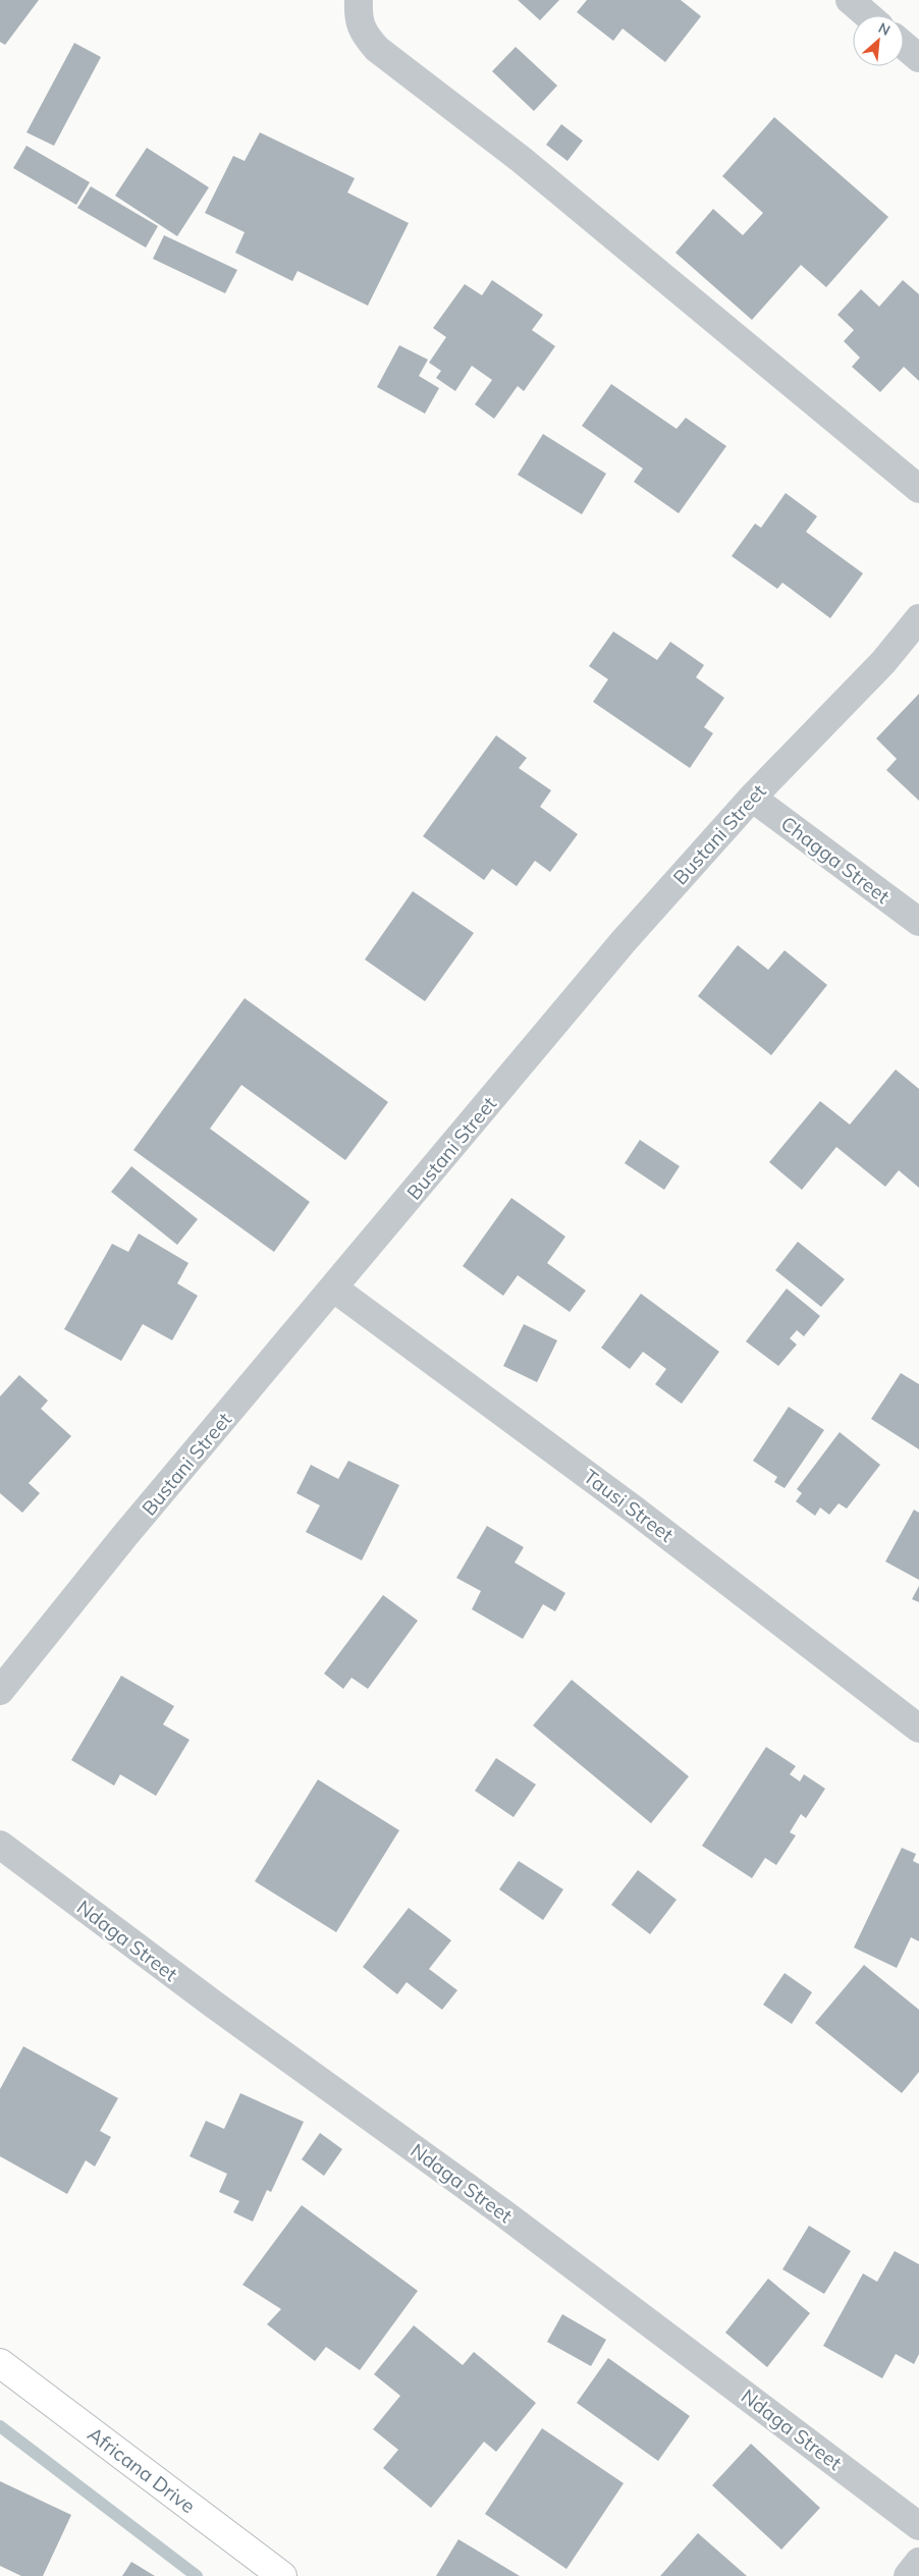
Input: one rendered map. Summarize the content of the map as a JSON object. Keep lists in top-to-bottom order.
{
  "streets": {
    "main road": ["Africana Drive"],
    "street": [
      "Bustani Street",
      "Chagga Street",
      "Tausi Street",
      "Ndaga Street"
    ]
  },
  "crossings": [
    ["Bustani Street", "Chagga Street"],
    ["Bustani Street", "Tausi Street"]
  ],
  "north": "top right"
}
